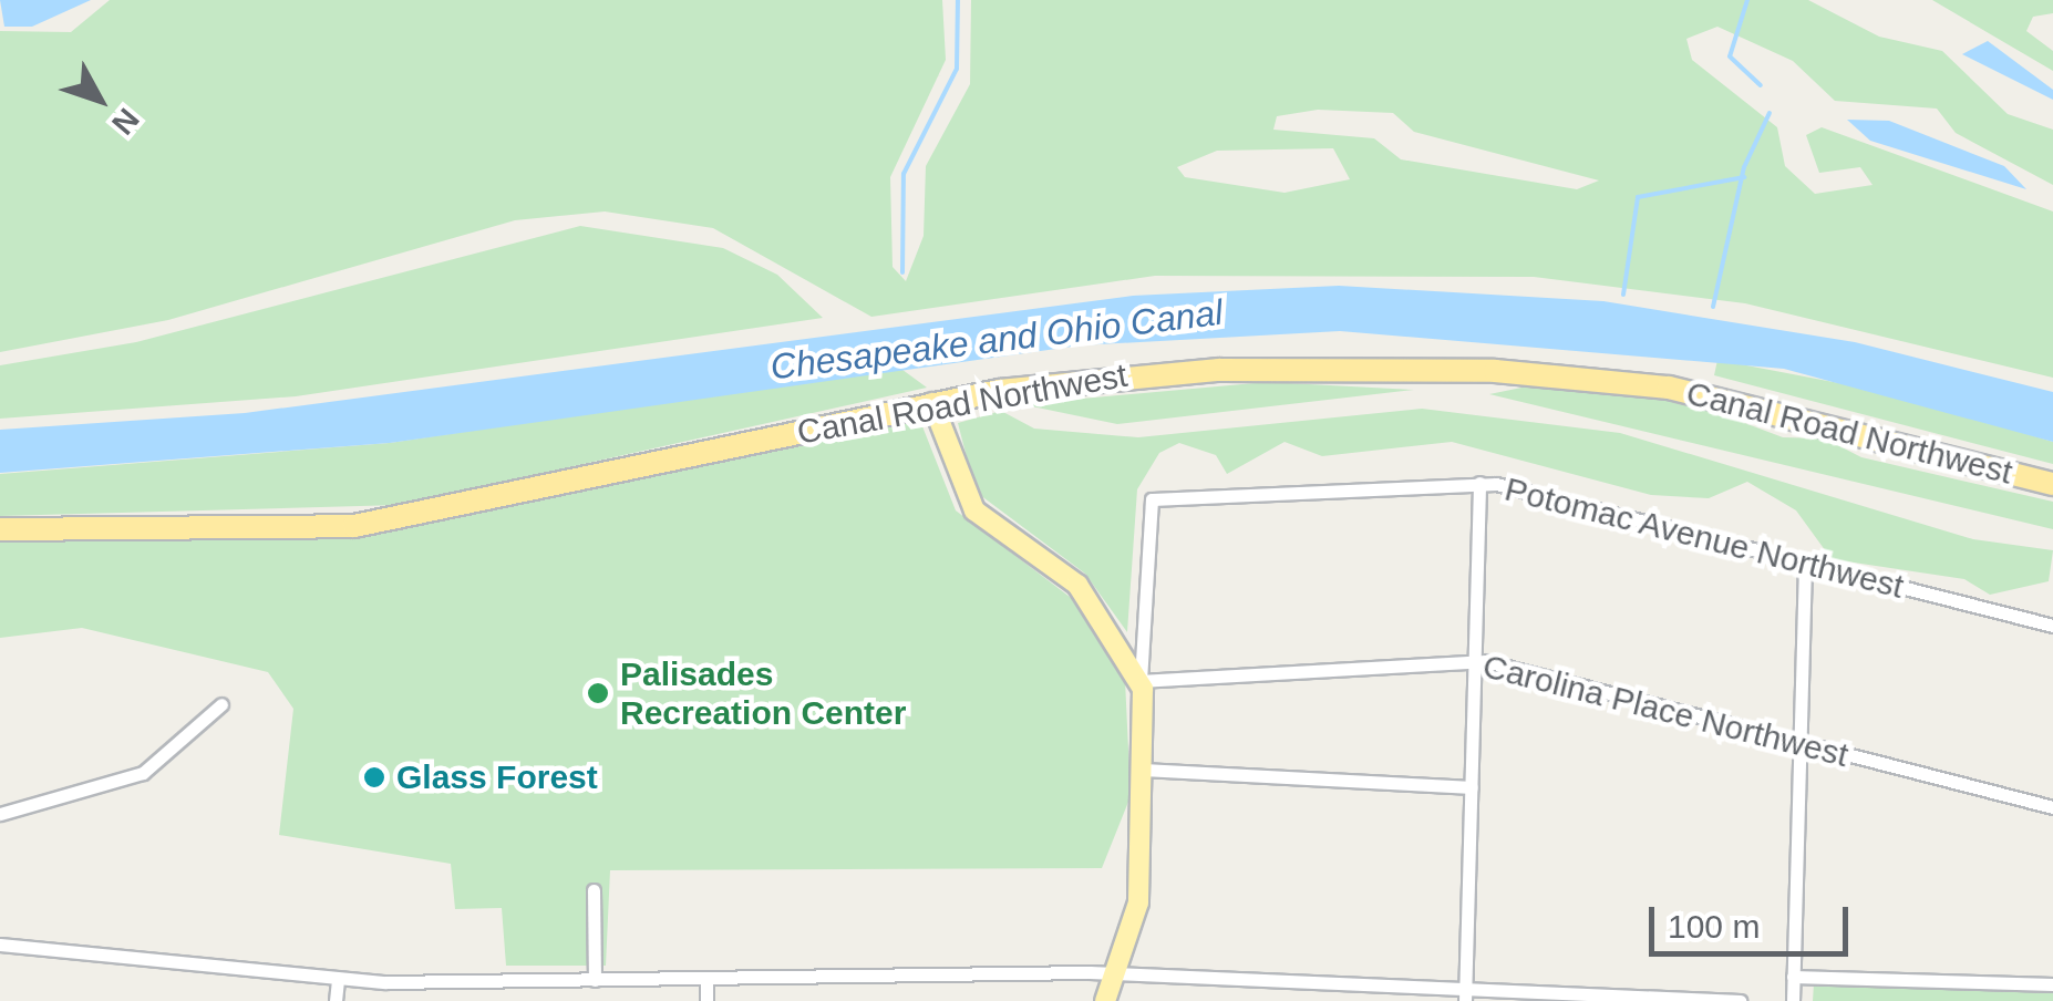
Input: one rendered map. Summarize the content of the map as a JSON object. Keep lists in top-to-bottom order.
{
  "streets": {
    "highway": ["Canal Road Northwest"],
    "street": ["Potomac Avenue Northwest", "Carolina Place Northwest"]
  },
  "crossings": [
    ["Potomac Avenue Northwest", "Carolina Place Northwest"]
  ],
  "water": ["Chesapeake and Ohio Canal"],
  "places": ["Palisades Recreation Center", "Glass Forest"],
  "scale_bar": "100 m",
  "north": "bottom right"
}
